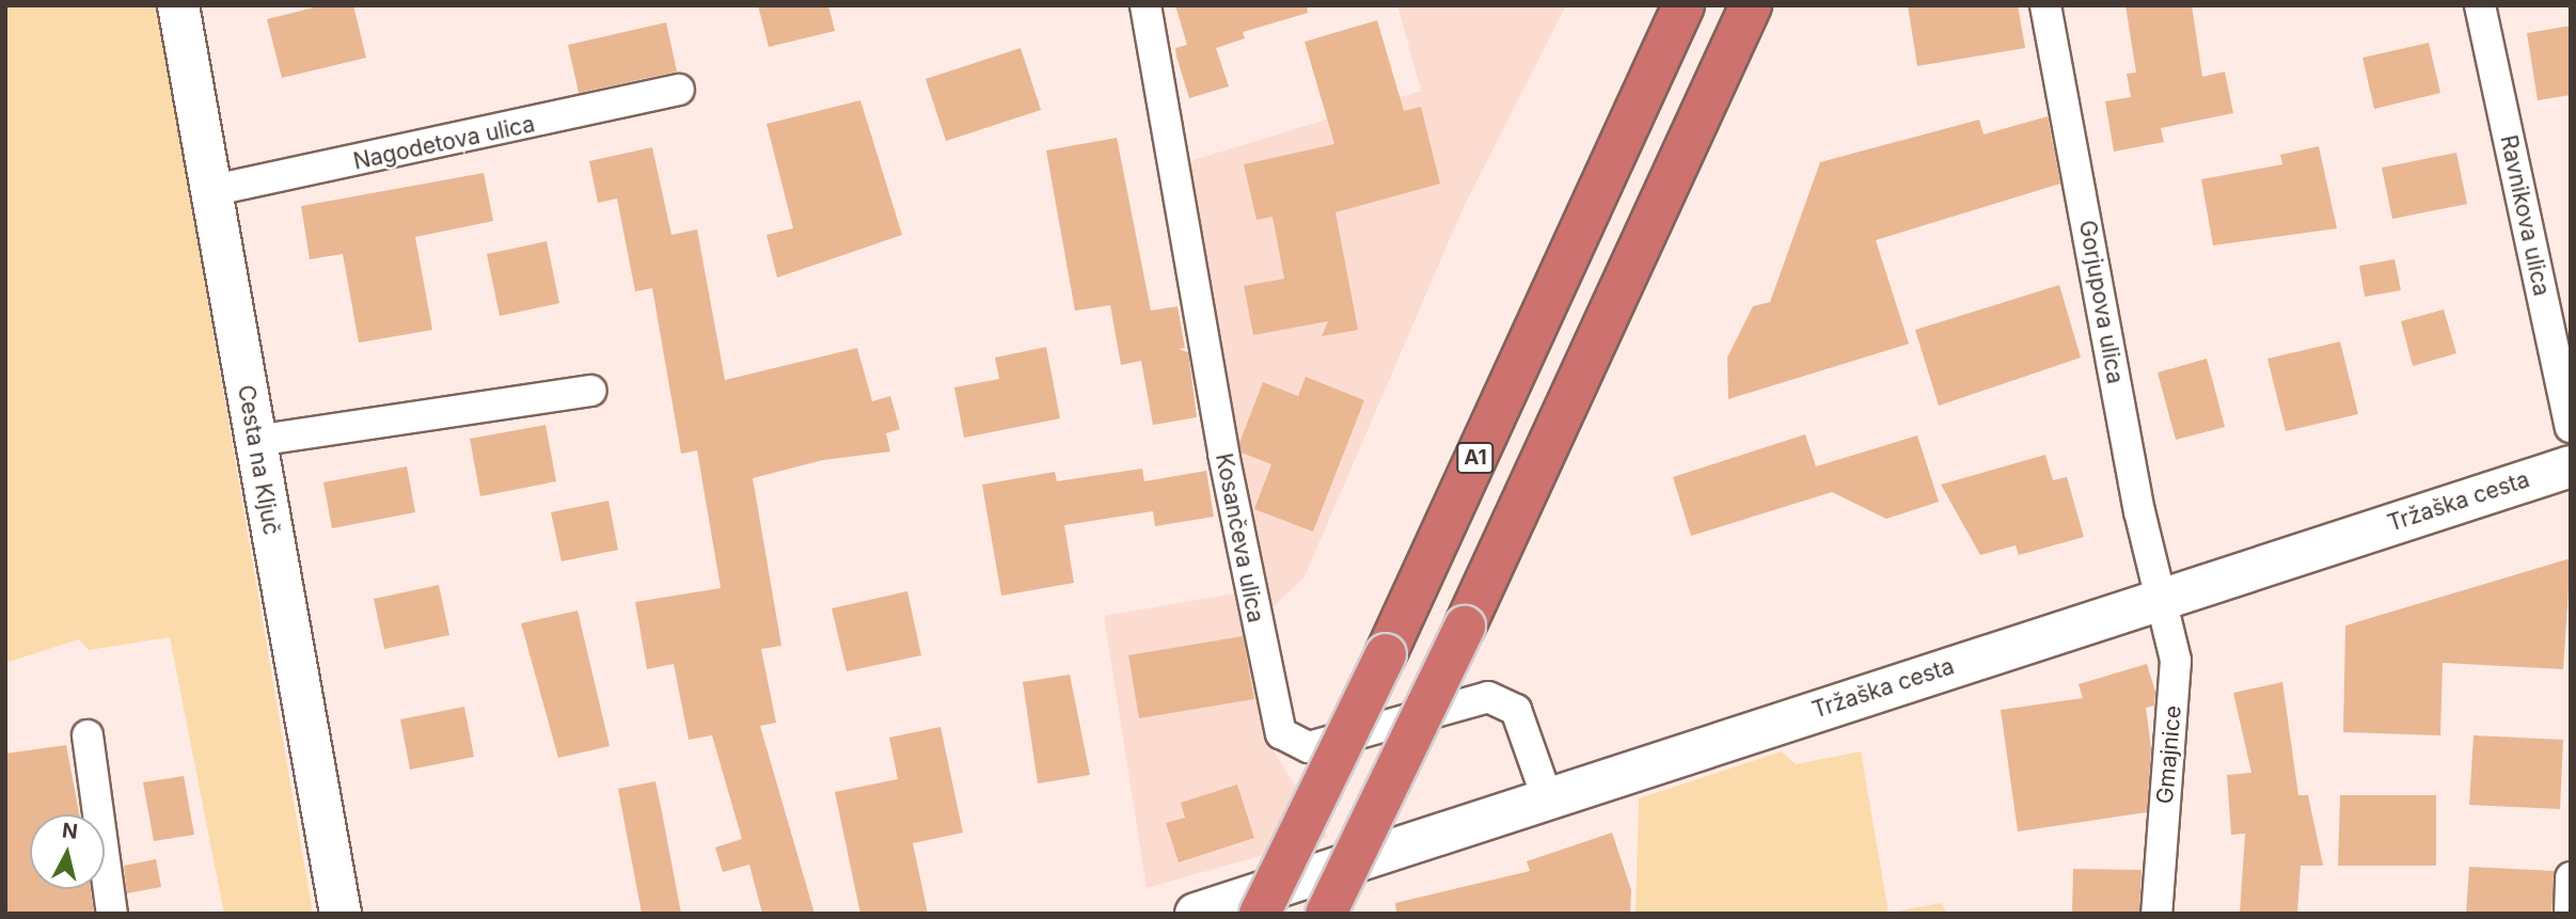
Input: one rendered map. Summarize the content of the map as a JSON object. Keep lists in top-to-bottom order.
{
  "streets": {
    "highway": ["A1"],
    "main road": ["Cesta na Ključ", "Tržaška cesta"],
    "street": [
      "Nagodetova ulica",
      "Ravnikova ulica",
      "Gorjupova ulica",
      "Kosančeva ulica",
      "Gmajnice"
    ]
  },
  "crossings": [
    ["Nagodetova ulica", "Cesta na Ključ"],
    ["Gorjupova ulica", "Tržaška cesta"],
    ["Gorjupova ulica", "Gmajnice"],
    ["Tržaška cesta", "Kosančeva ulica"],
    ["Tržaška cesta", "Gmajnice"]
  ],
  "north": "top"
}
